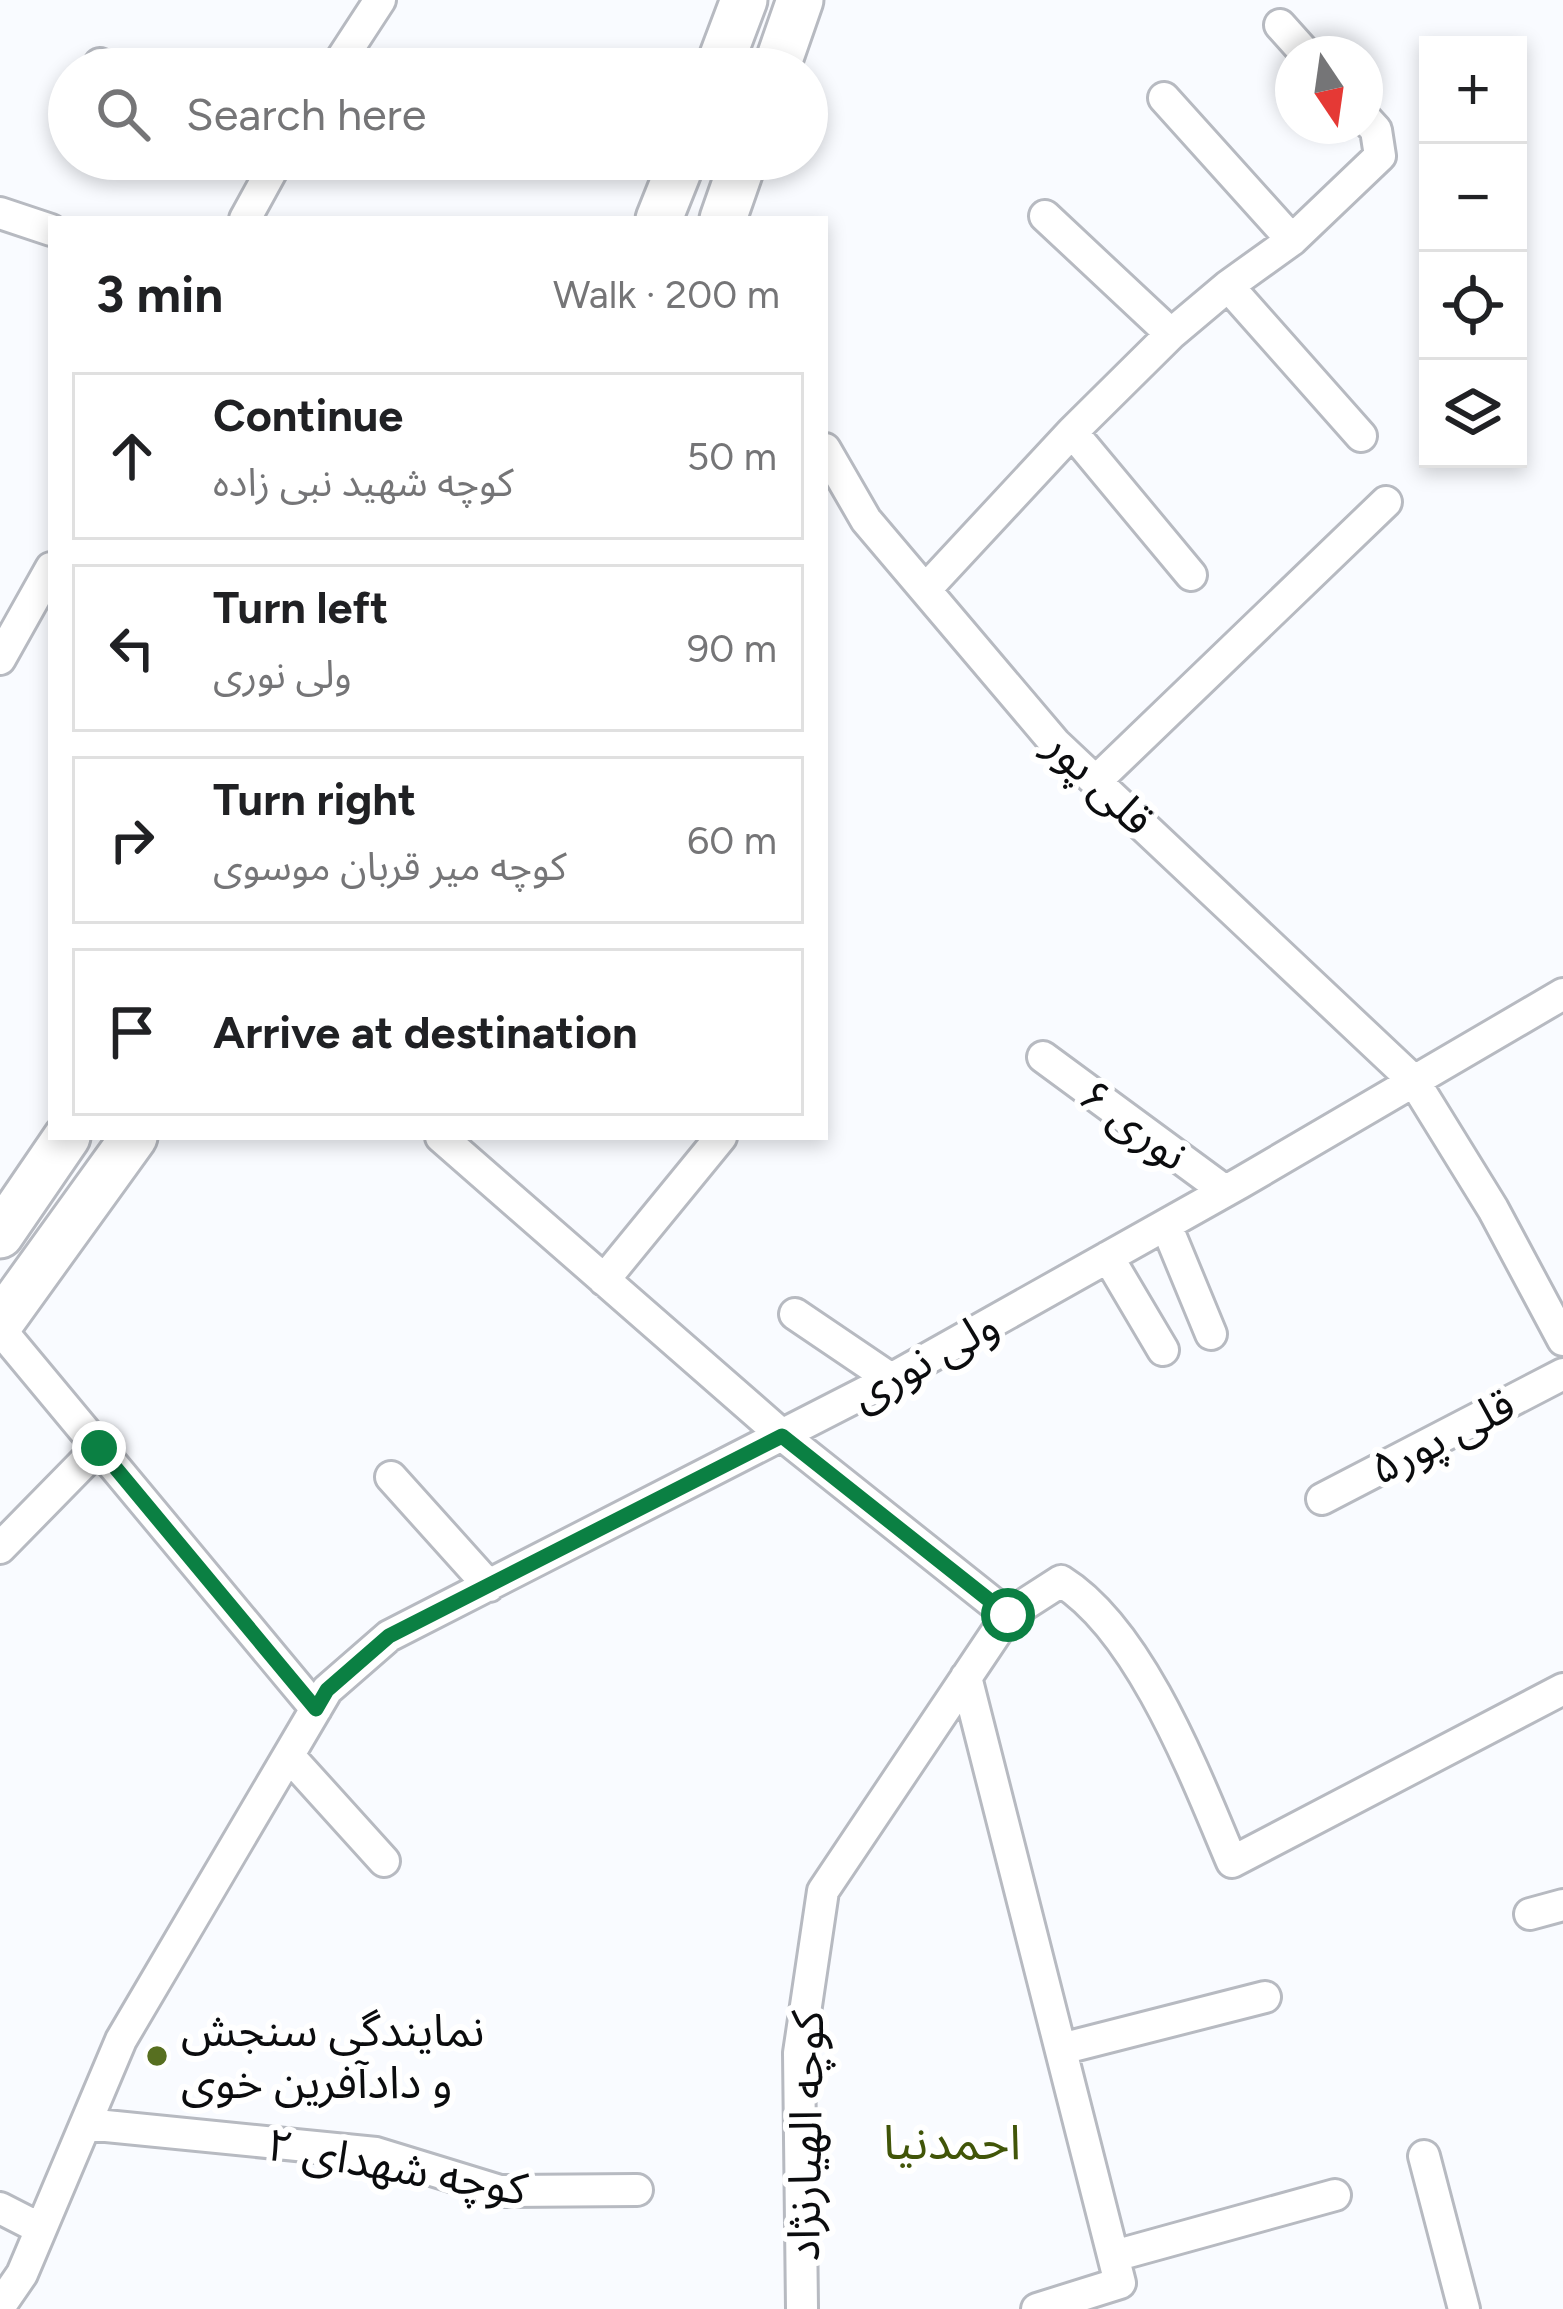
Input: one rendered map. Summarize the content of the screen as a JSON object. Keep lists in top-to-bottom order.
{
  "streets": {
    "street": [
      "قلی پور",
      "نوری ۶",
      "ولی نوری",
      "قلی پور۵",
      "کوچه الهیارنژاد",
      "کوچه شهدای ۲"
    ]
  },
  "crossings": [
    ["قلی پور", "ولی نوری"],
    ["نوری ۶", "ولی نوری"],
    ["ولی نوری", "کوچه شهدای ۲"]
  ],
  "districts": ["احمدنیا"],
  "places": ["نمایندگی سنجش و دادآفرین خوی"],
  "north": "bottom",
  "page": {
    "map_buttons": ["+", "−"],
    "search": "Search here",
    "heading": ["3 min", "Walk · 200 m"],
    "list": [
      ["Continue", "کوچه شهید نبی زاده", "50 m"],
      ["Turn left", "ولی نوری", "90 m"],
      ["Turn right", "کوچه میر قربان موسوی", "60 m"],
      "Arrive at destination"
    ]
  }
}
